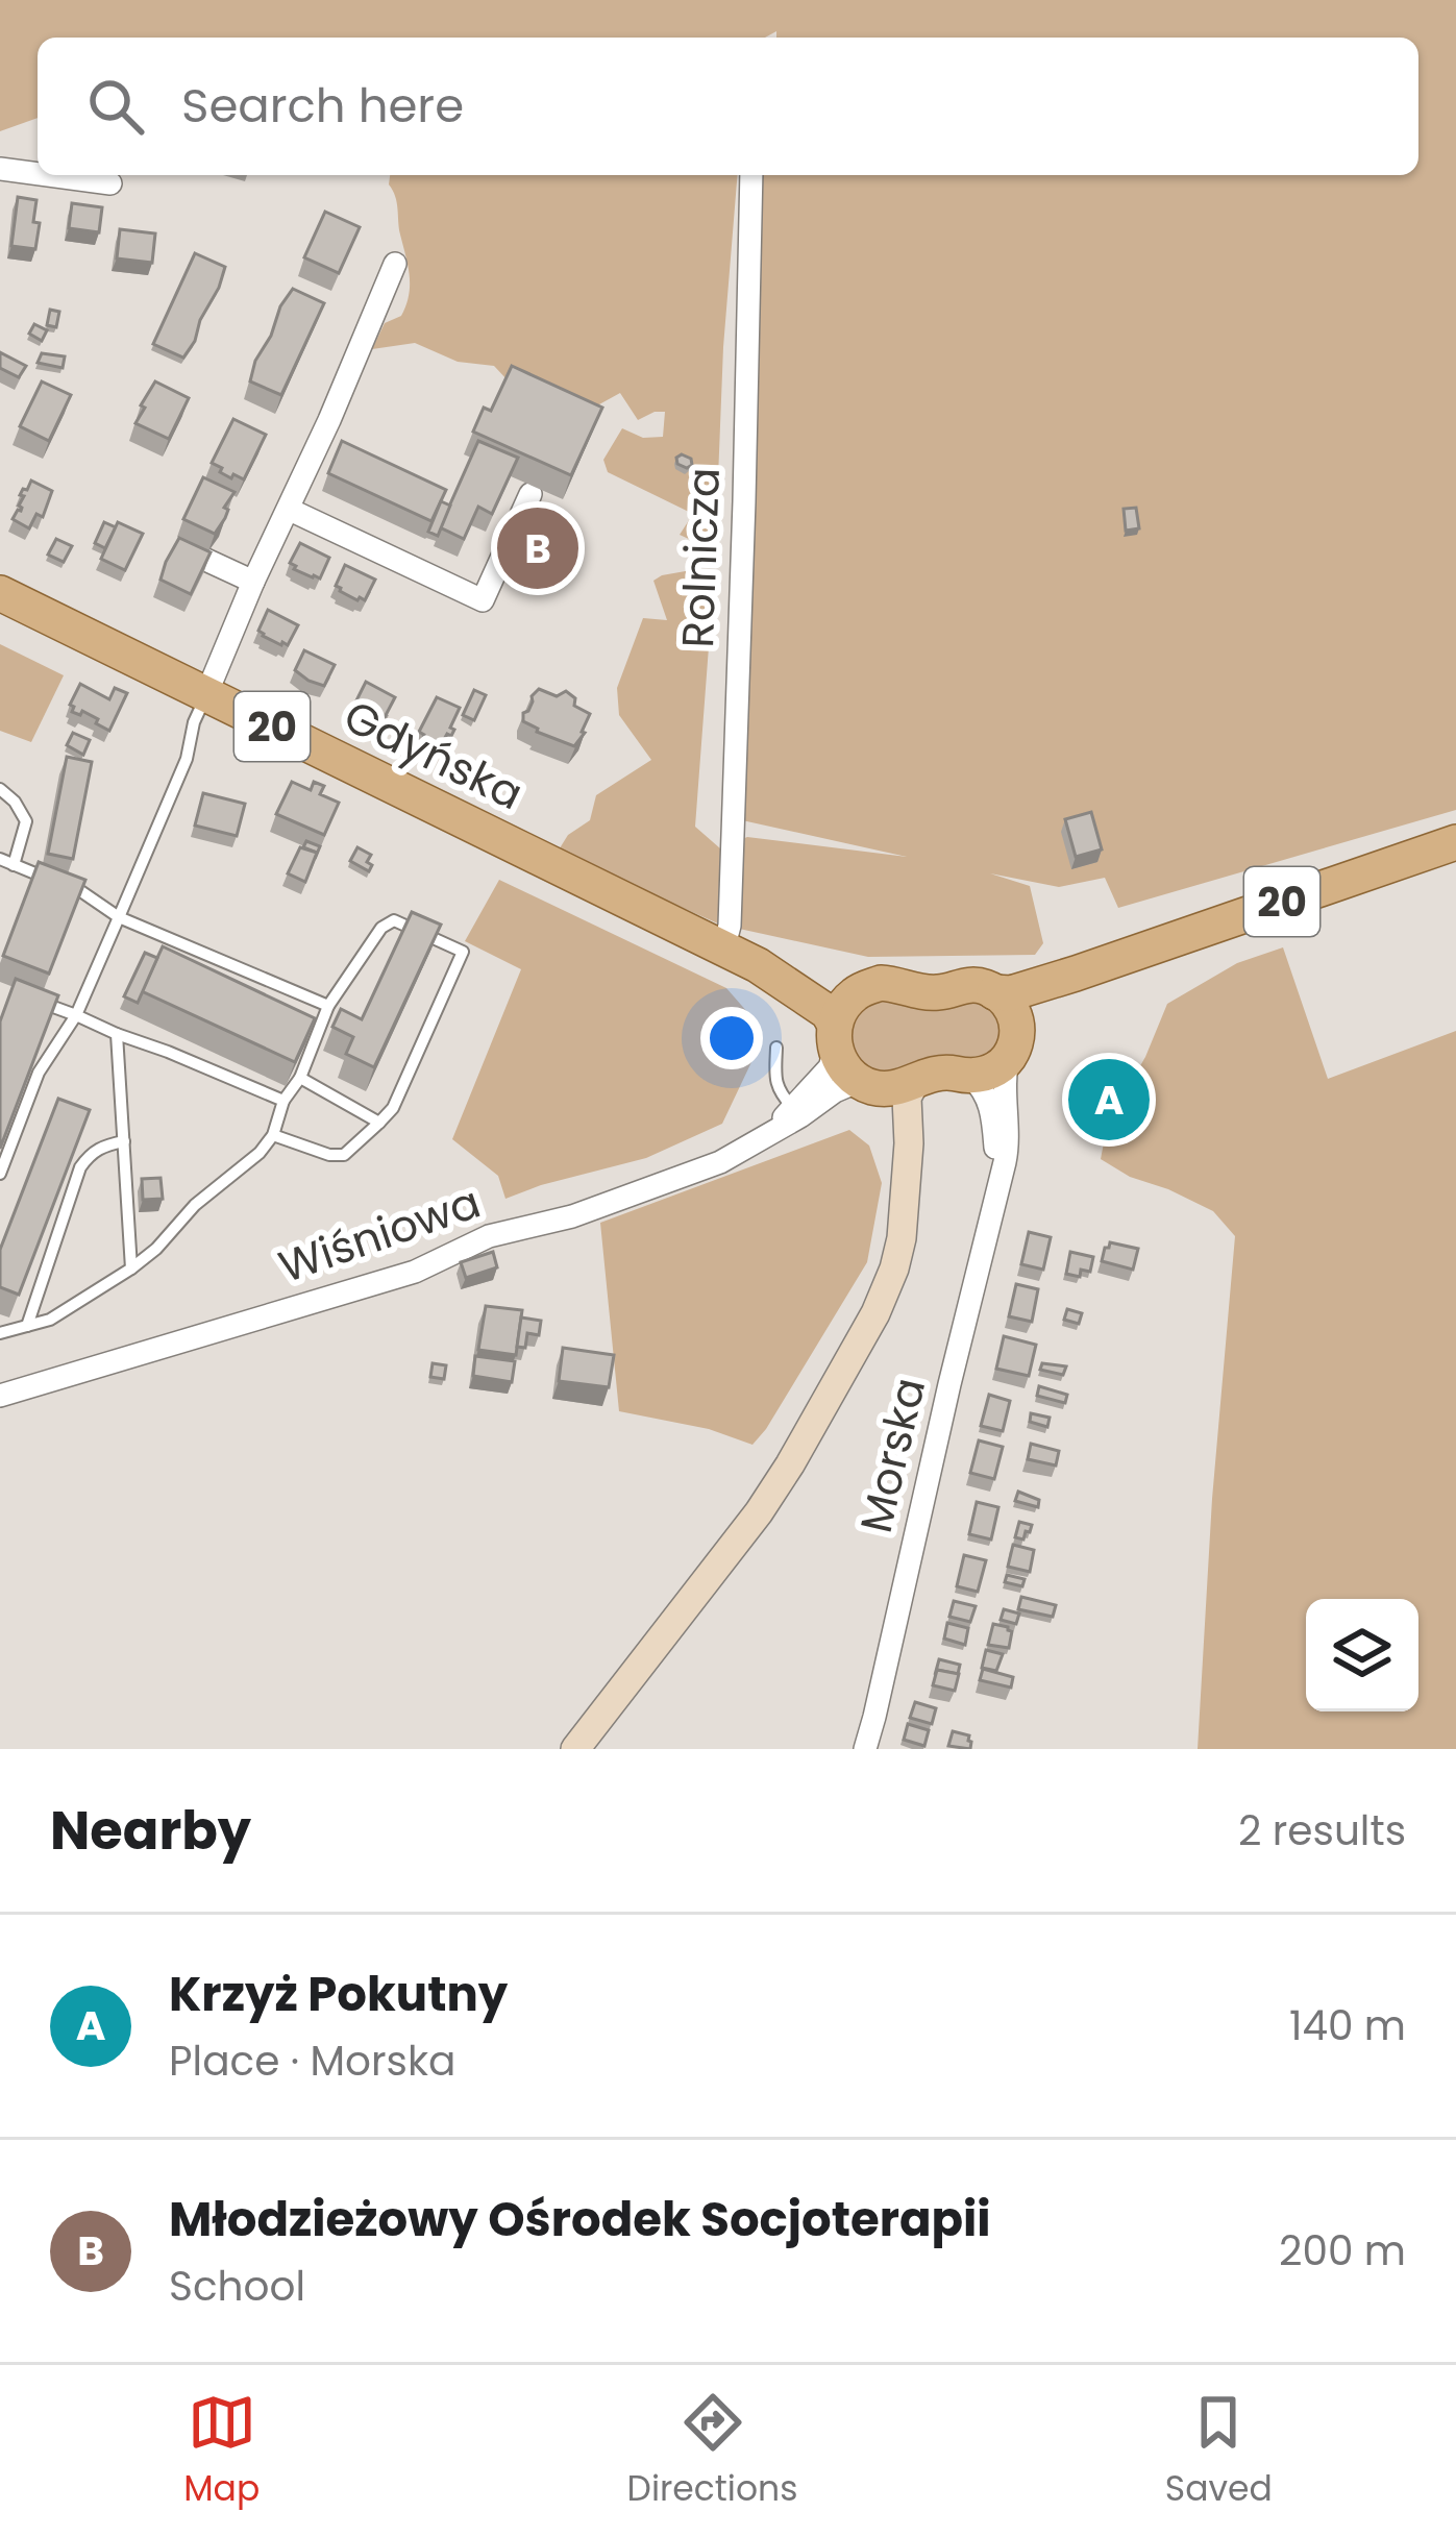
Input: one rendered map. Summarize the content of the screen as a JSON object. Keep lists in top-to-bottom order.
{
  "streets": {
    "main road": ["20", "Gdyńska"],
    "street": ["Rolnicza", "Wiśniowa", "Morska"]
  },
  "crossings": [
    ["Rolnicza", "Gdyńska"],
    ["20", "Gdyńska"],
    ["20", "Wiśniowa"],
    ["20", "Morska"],
    ["Gdyńska", "Wiśniowa"]
  ],
  "page": {
    "search": "Search here",
    "pins": ["B", "A"],
    "heading": ["Nearby", "2 results"],
    "list": [
      {
        "mark": "A",
        "name": "Krzyż Pokutny",
        "note": "Place · Morska",
        "value": "140 m"
      },
      {
        "mark": "B",
        "name": "Młodzieżowy Ośrodek Socjoterapii",
        "note": "School",
        "value": "200 m"
      }
    ],
    "nav": ["Map", "Directions", "Saved"]
  }
}
